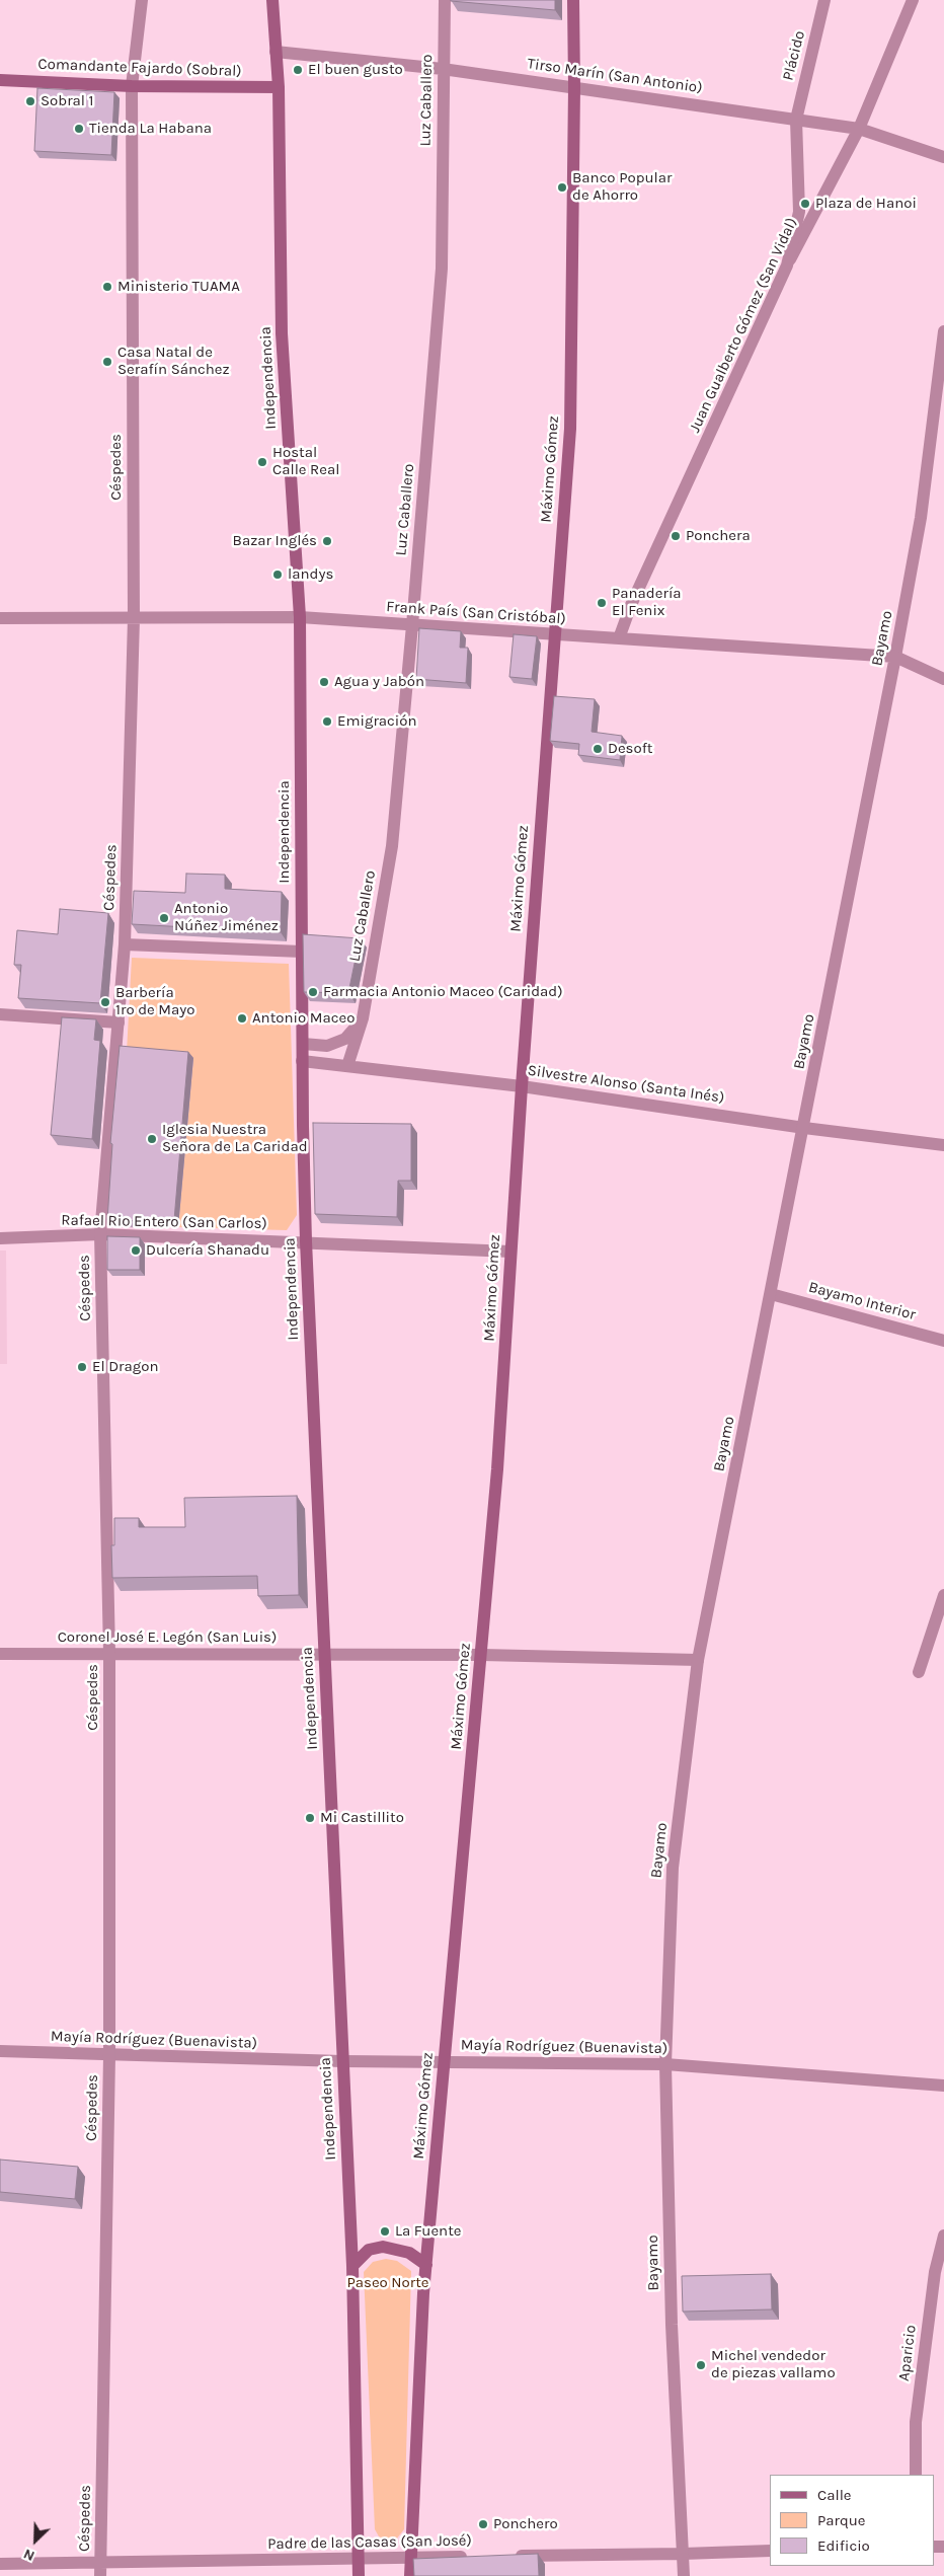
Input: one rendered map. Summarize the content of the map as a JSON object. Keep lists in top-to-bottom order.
{
  "streets": {
    "main road": ["Comandante Fajardo (Sobral)", "Independencia", "Máximo Gómez"],
    "street": [
      "Plácido",
      "Tirso Marín (San Antonio)",
      "Luz Caballero",
      "Juan Gualberto Gómez (San Vidal)",
      "Céspedes",
      "Frank País (San Cristóbal)",
      "Bayamo",
      "Silvestre Alonso (Santa Inés)",
      "Rafael Rio Entero (San Carlos)",
      "Bayamo Interior",
      "Coronel José E. Legón (San Luis)",
      "Mayía Rodríguez (Buenavista)",
      "Aparicio",
      "Padre de las Casas (San José)"
    ]
  },
  "crossings": [
    ["Plácido", "Tirso Marín (San Antonio)"],
    ["Comandante Fajardo (Sobral)", "Independencia"],
    ["Comandante Fajardo (Sobral)", "Céspedes"],
    ["Tirso Marín (San Antonio)", "Luz Caballero"],
    ["Tirso Marín (San Antonio)", "Juan Gualberto Gómez (San Vidal)"],
    ["Tirso Marín (San Antonio)", "Independencia"],
    ["Tirso Marín (San Antonio)", "Máximo Gómez"],
    ["Luz Caballero", "Frank País (San Cristóbal)"],
    ["Luz Caballero", "Silvestre Alonso (Santa Inés)"],
    ["Juan Gualberto Gómez (San Vidal)", "Frank País (San Cristóbal)"],
    ["Independencia", "Frank País (San Cristóbal)"],
    ["Independencia", "Silvestre Alonso (Santa Inés)"],
    ["Independencia", "Rafael Rio Entero (San Carlos)"],
    ["Independencia", "Coronel José E. Legón (San Luis)"],
    ["Independencia", "Mayía Rodríguez (Buenavista)"],
    ["Independencia", "Padre de las Casas (San José)"],
    ["Céspedes", "Frank País (San Cristóbal)"],
    ["Céspedes", "Rafael Rio Entero (San Carlos)"],
    ["Céspedes", "Coronel José E. Legón (San Luis)"],
    ["Céspedes", "Mayía Rodríguez (Buenavista)"],
    ["Céspedes", "Padre de las Casas (San José)"],
    ["Máximo Gómez", "Frank País (San Cristóbal)"],
    ["Máximo Gómez", "Silvestre Alonso (Santa Inés)"],
    ["Máximo Gómez", "Rafael Rio Entero (San Carlos)"],
    ["Máximo Gómez", "Coronel José E. Legón (San Luis)"],
    ["Máximo Gómez", "Mayía Rodríguez (Buenavista)"],
    ["Máximo Gómez", "Padre de las Casas (San José)"],
    ["Frank País (San Cristóbal)", "Bayamo"],
    ["Bayamo", "Silvestre Alonso (Santa Inés)"],
    ["Bayamo", "Bayamo Interior"],
    ["Bayamo", "Coronel José E. Legón (San Luis)"],
    ["Bayamo", "Mayía Rodríguez (Buenavista)"]
  ],
  "parks": ["Paseo Norte"],
  "places": [
    "El buen gusto",
    "Sobral 1",
    "Tienda La Habana",
    "Banco Popular de Ahorro",
    "Plaza de Hanoi",
    "Ministerio TUAMA",
    "Casa Natal de Serafín Sánchez",
    "Hostal Calle Real",
    "Ponchera",
    "Bazar Inglés",
    "landys",
    "Panadería El Fenix",
    "Agua y Jabón",
    "Emigración",
    "Desoft",
    "Antonio Núñez Jiménez",
    "Farmacia Antonio Maceo (Caridad)",
    "Barbería 1ro de Mayo",
    "Antonio Maceo",
    "Iglesia Nuestra Señora de La Caridad",
    "Dulcería Shanadu",
    "El Dragon",
    "Mi Castillito",
    "La Fuente",
    "Michel vendedor de piezas vallamo",
    "Ponchero"
  ],
  "legend": ["Calle", "Parque", "Edificio"],
  "north": "bottom left"
}
